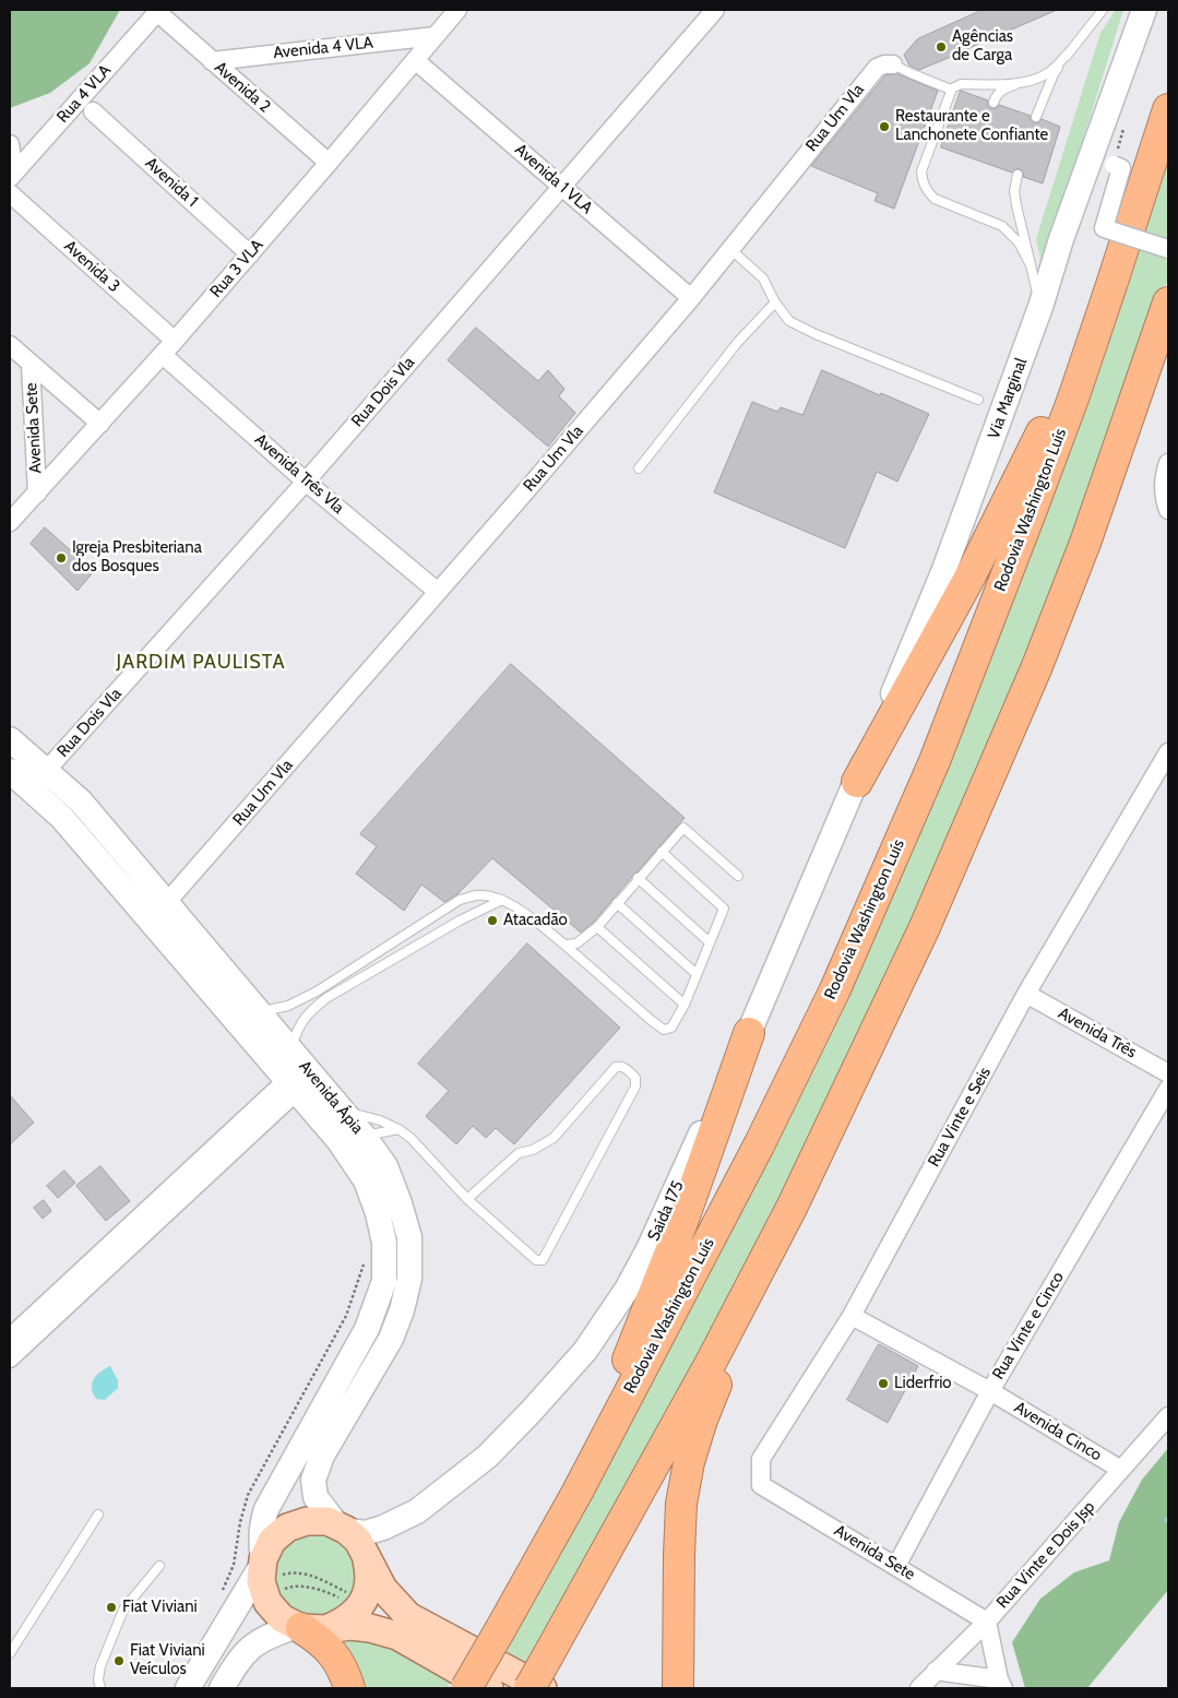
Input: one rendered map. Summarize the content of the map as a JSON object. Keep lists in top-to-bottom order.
{
  "streets": {
    "highway": ["Rodovia Washington Luís"],
    "main road": ["Via Marginal", "Avenida Ápia", "Saída 175"],
    "street": [
      "Avenida 4 VLA",
      "Avenida 2",
      "Rua 4 VLA",
      "Rua Um Vla",
      "Avenida 1 VLA",
      "Avenida 1",
      "Avenida 3",
      "Rua 3 VLA",
      "Rua Dois Vla",
      "Avenida Sete",
      "Avenida Três Vla",
      "Avenida Três",
      "Rua Vinte e Seis",
      "Rua Vinte e Cinco",
      "Avenida Cinco",
      "Rua Vinte e Dois Jsp"
    ]
  },
  "crossings": [
    ["Avenida 4 VLA", "Avenida 2"],
    ["Avenida 4 VLA", "Rua 3 VLA"],
    ["Avenida 2", "Rua 4 VLA"],
    ["Avenida 2", "Rua 3 VLA"],
    ["Rua Um Vla", "Avenida 1 VLA"],
    ["Rua Um Vla", "Avenida Três Vla"],
    ["Rua Um Vla", "Avenida Ápia"],
    ["Avenida 1 VLA", "Rua 3 VLA"],
    ["Avenida 1 VLA", "Rua Dois Vla"],
    ["Avenida 1", "Rua 3 VLA"],
    ["Avenida 3", "Rua 3 VLA"],
    ["Rua 3 VLA", "Avenida Sete"],
    ["Rua 3 VLA", "Avenida Três Vla"],
    ["Rua Dois Vla", "Avenida Três Vla"],
    ["Rua Dois Vla", "Avenida Ápia"],
    ["Via Marginal", "Saída 175"],
    ["Avenida Sete", "Rua Vinte e Seis"],
    ["Avenida Sete", "Rua Vinte e Cinco"],
    ["Avenida Sete", "Rua Vinte e Dois Jsp"],
    ["Avenida Três", "Rua Vinte e Seis"],
    ["Avenida Ápia", "Saída 175"],
    ["Rua Vinte e Seis", "Avenida Cinco"],
    ["Rua Vinte e Cinco", "Avenida Cinco"],
    ["Avenida Cinco", "Rua Vinte e Dois Jsp"]
  ],
  "districts": ["JARDIM PAULISTA"],
  "places": [
    "Agências de Carga",
    "Restaurante e Lanchonete Confiante",
    "Igreja Presbiteriana dos Bosques",
    "Atacadão",
    "Liderfrio",
    "Fiat Viviani",
    "Fiat Viviani Veículos"
  ]
}
